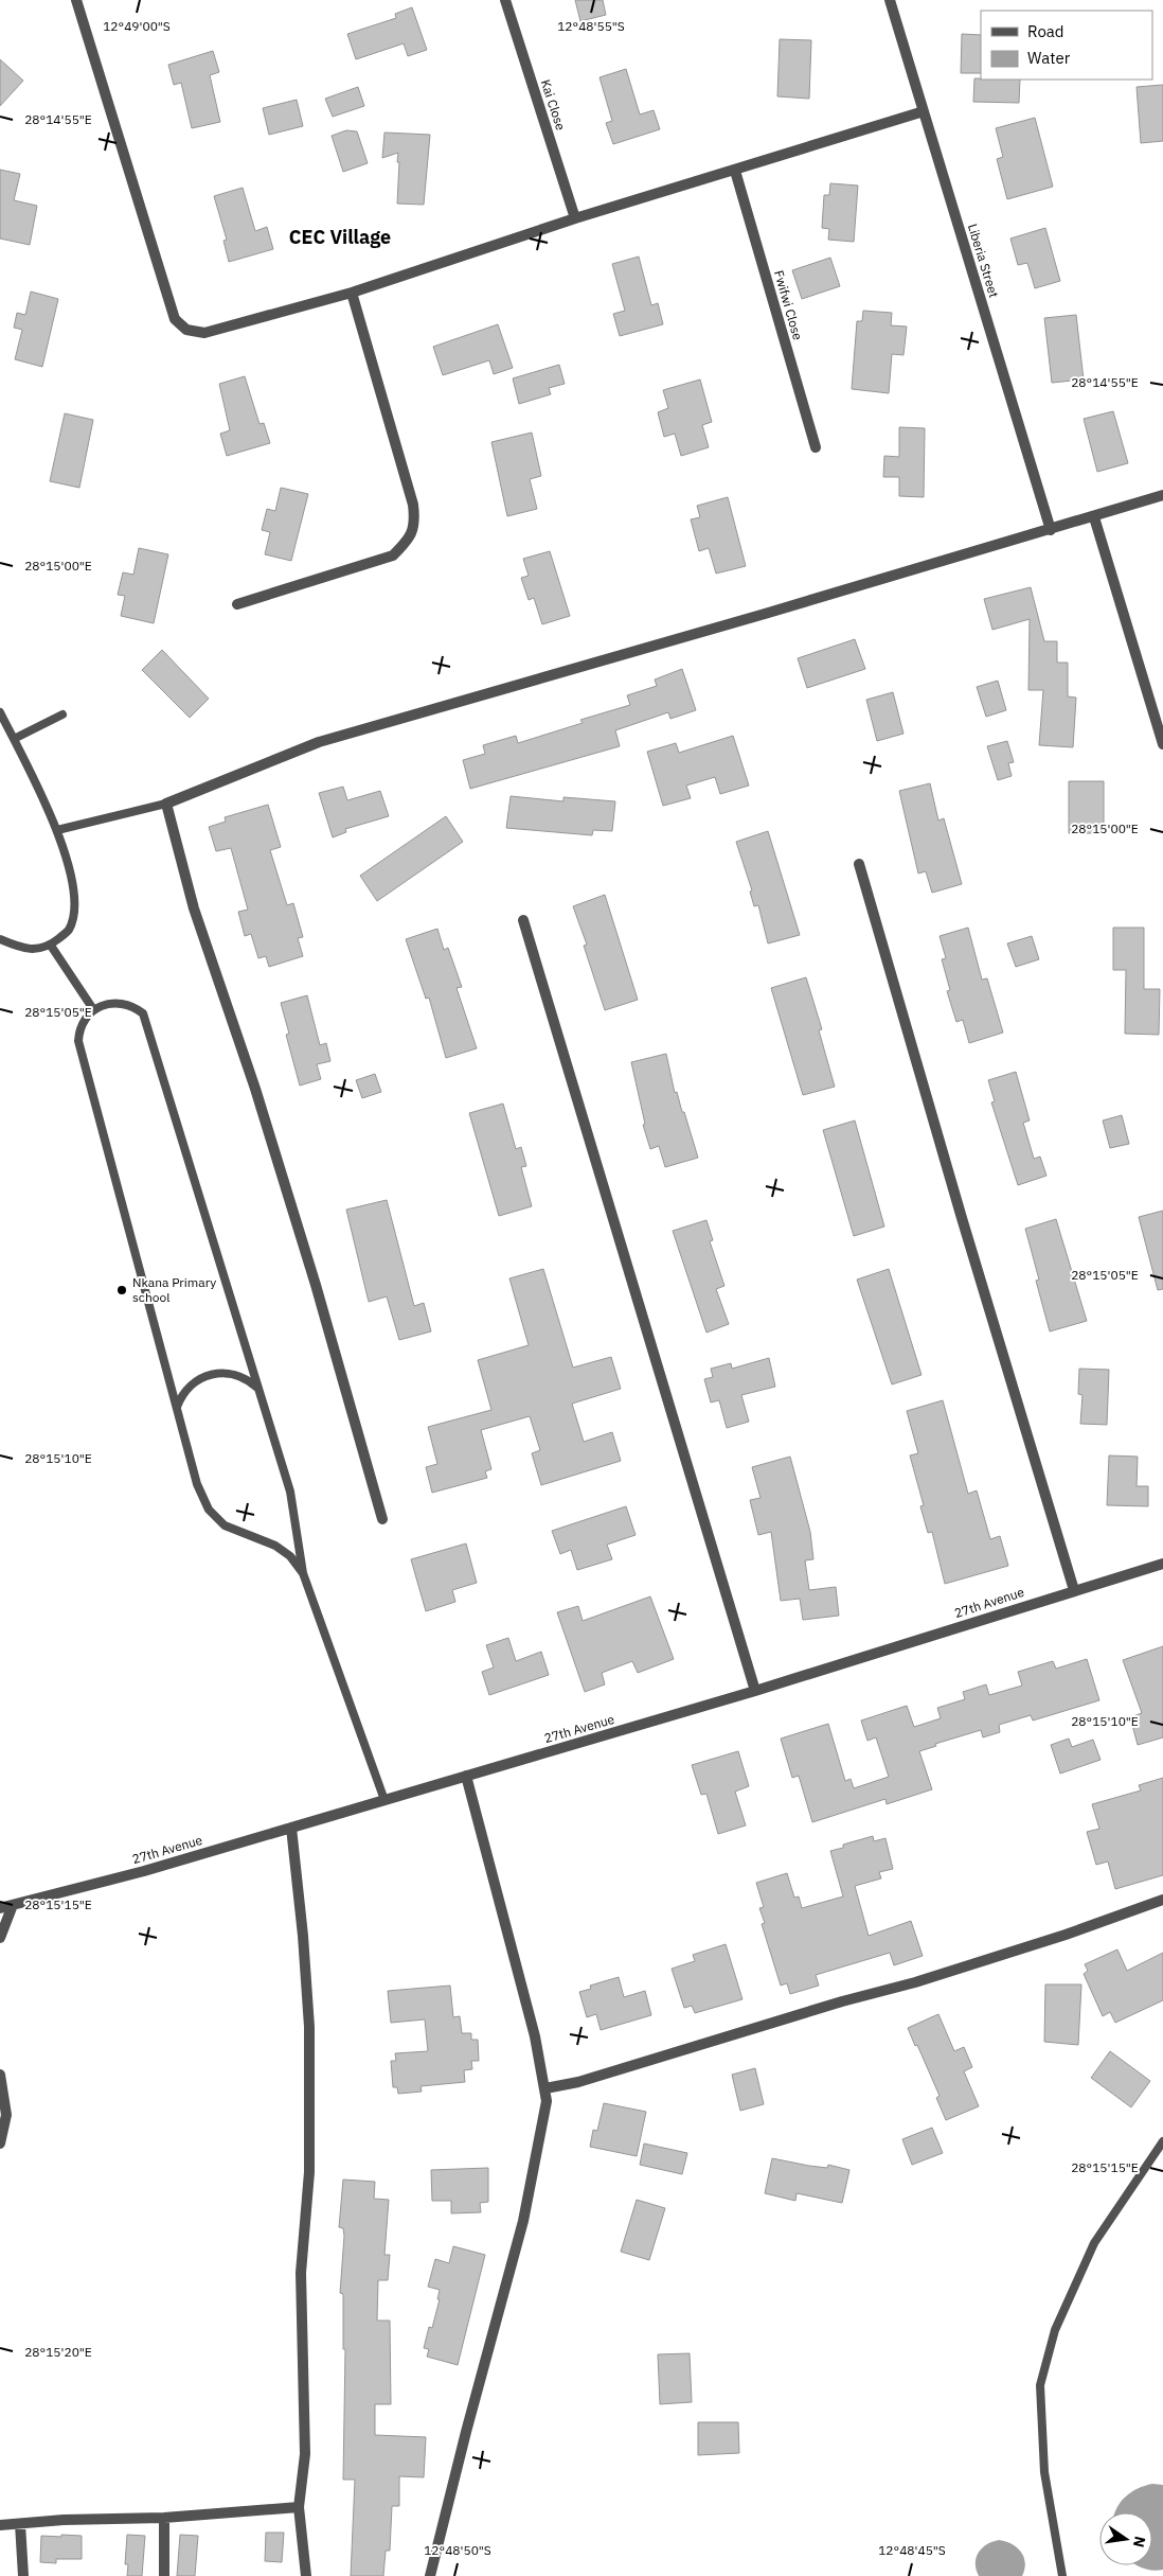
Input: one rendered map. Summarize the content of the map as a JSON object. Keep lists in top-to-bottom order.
{
  "streets": {
    "street": [
      "Kai Close",
      "Liberia Street",
      "Fwifwi Close",
      "27th Avenue"
    ]
  },
  "districts": ["CEC Village"],
  "places": ["Nkana Primary school"],
  "legend": ["Road", "Water"],
  "north": "right",
  "coordinates": [
    "12°49'00\"S",
    "12°48'55\"S",
    "28°14'55\"E",
    "28°15'00\"E",
    "28°15'05\"E",
    "28°15'10\"E",
    "28°15'15\"E",
    "28°15'20\"E",
    "12°48'50\"S",
    "12°48'45\"S"
  ]
}
